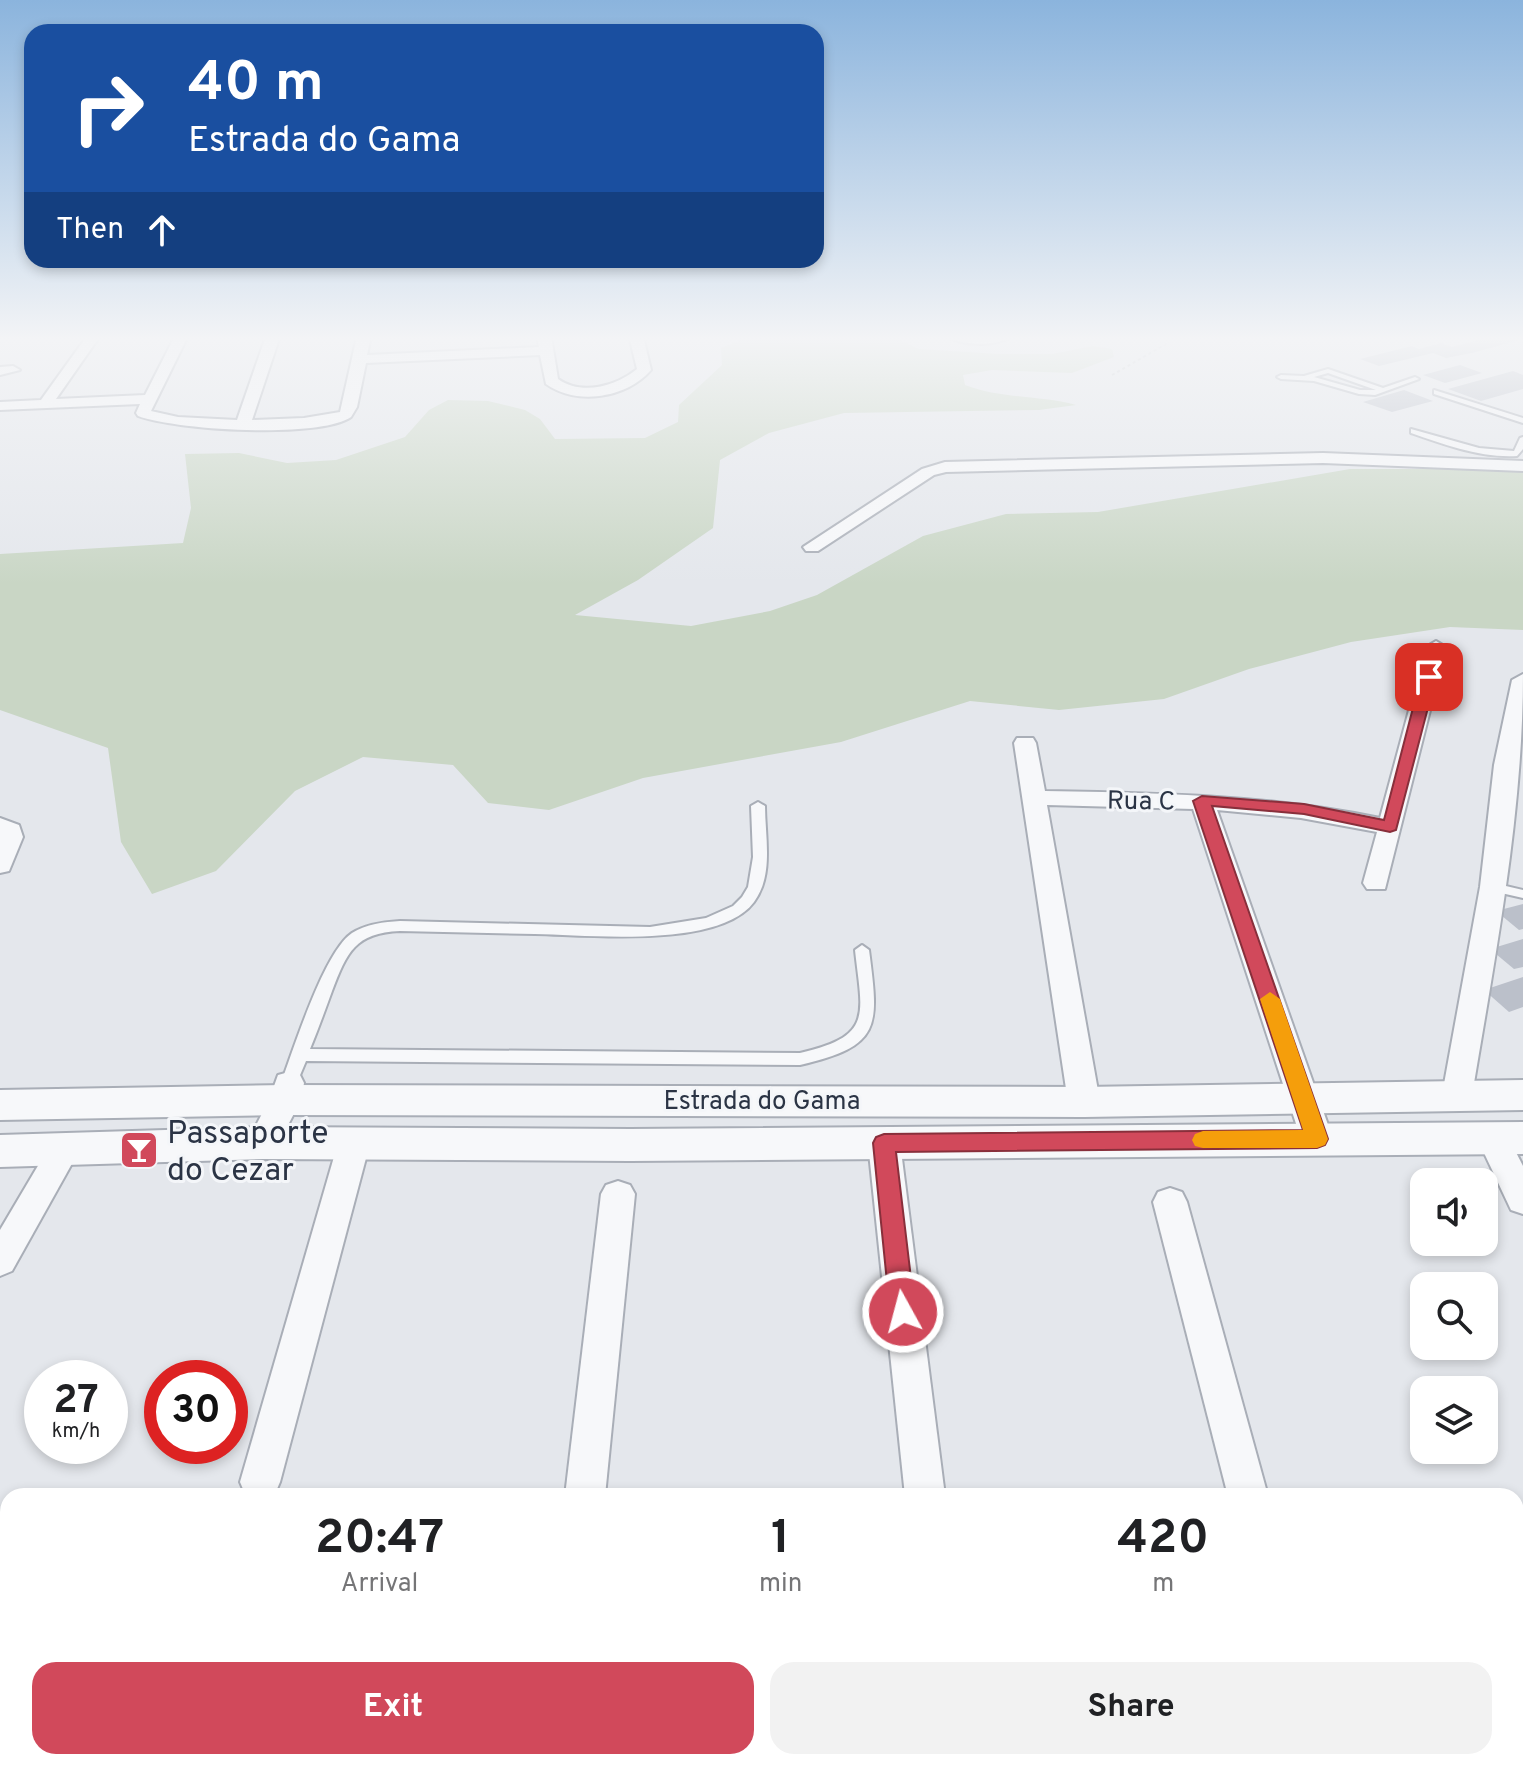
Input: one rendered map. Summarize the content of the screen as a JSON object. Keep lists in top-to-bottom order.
{
  "streets": {
    "street": ["Rua C", "Estrada do Gama"]
  },
  "places": {
    "bar": ["Passaporte do Cezar"]
  },
  "page": {
    "turn": ["40 m", "Estrada do Gama"],
    "then": "Then",
    "speed": "27 km/h",
    "limit": "30",
    "eta": [
      "20:47",
      "Arrival",
      "1",
      "min",
      "420",
      "m"
    ],
    "buttons": ["Exit", "Share"]
  }
}
